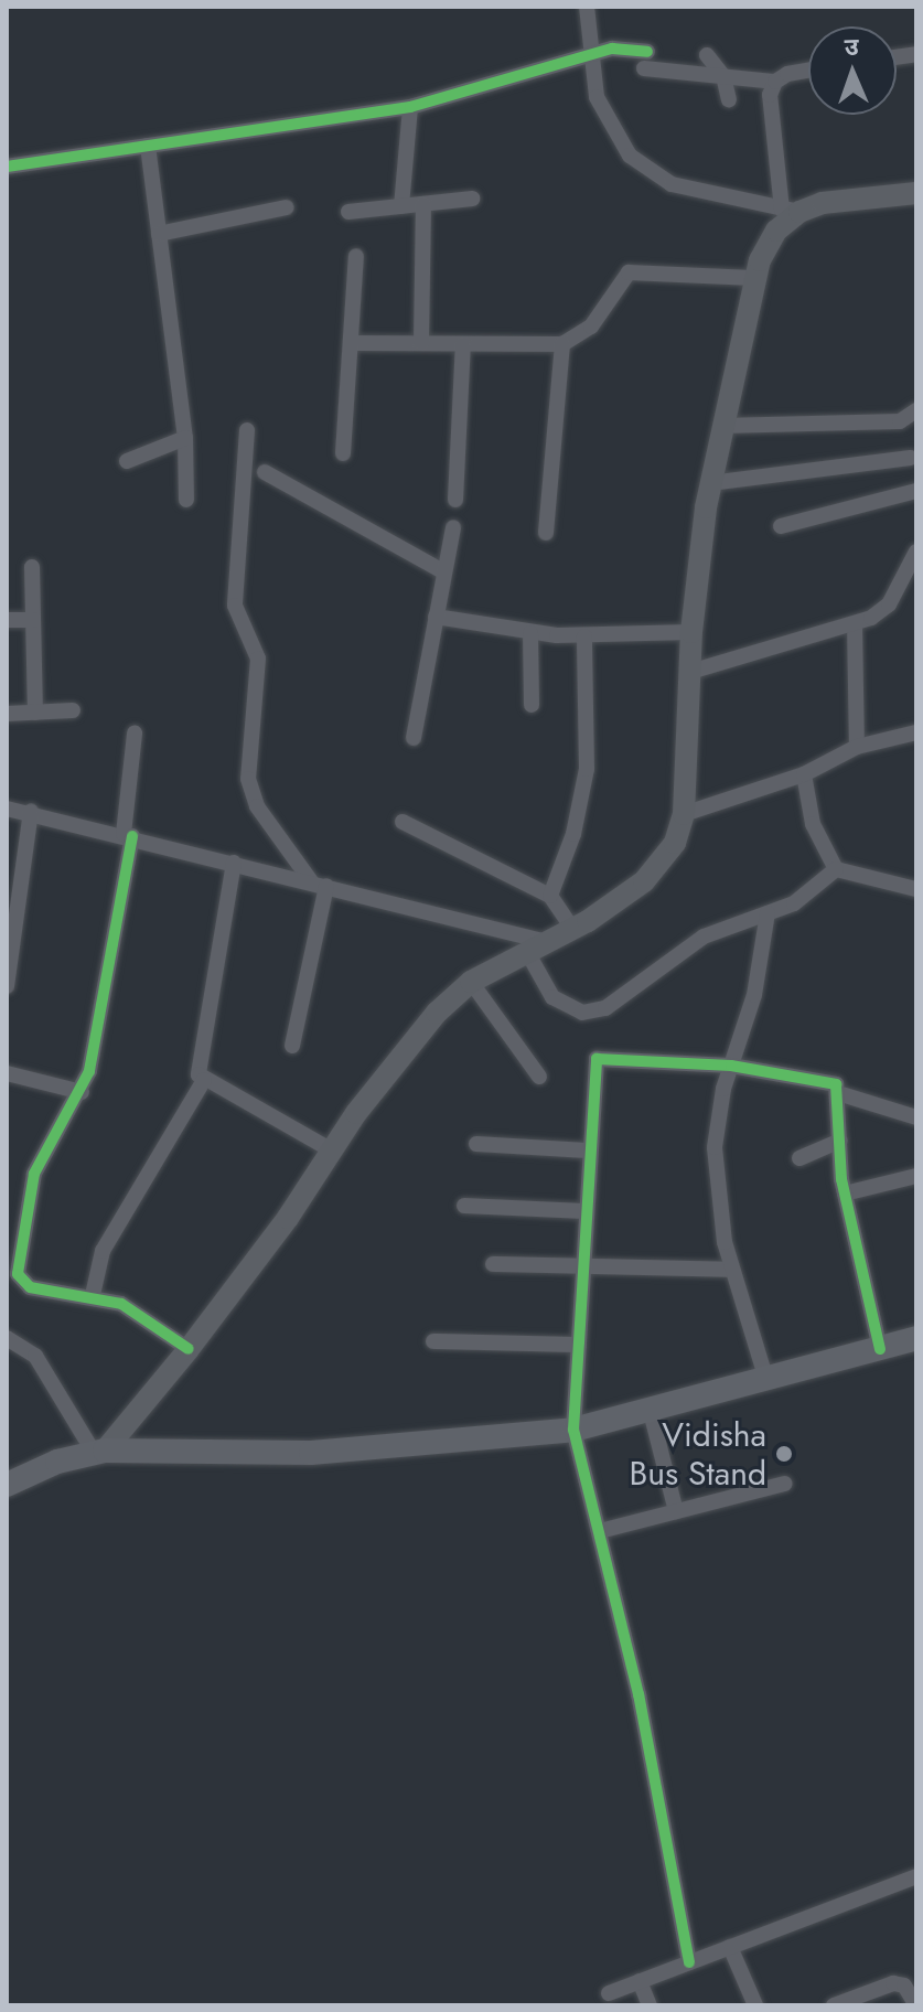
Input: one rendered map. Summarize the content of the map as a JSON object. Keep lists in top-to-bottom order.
{
  "places": ["Vidisha Bus Stand"],
  "north": "top"
}
